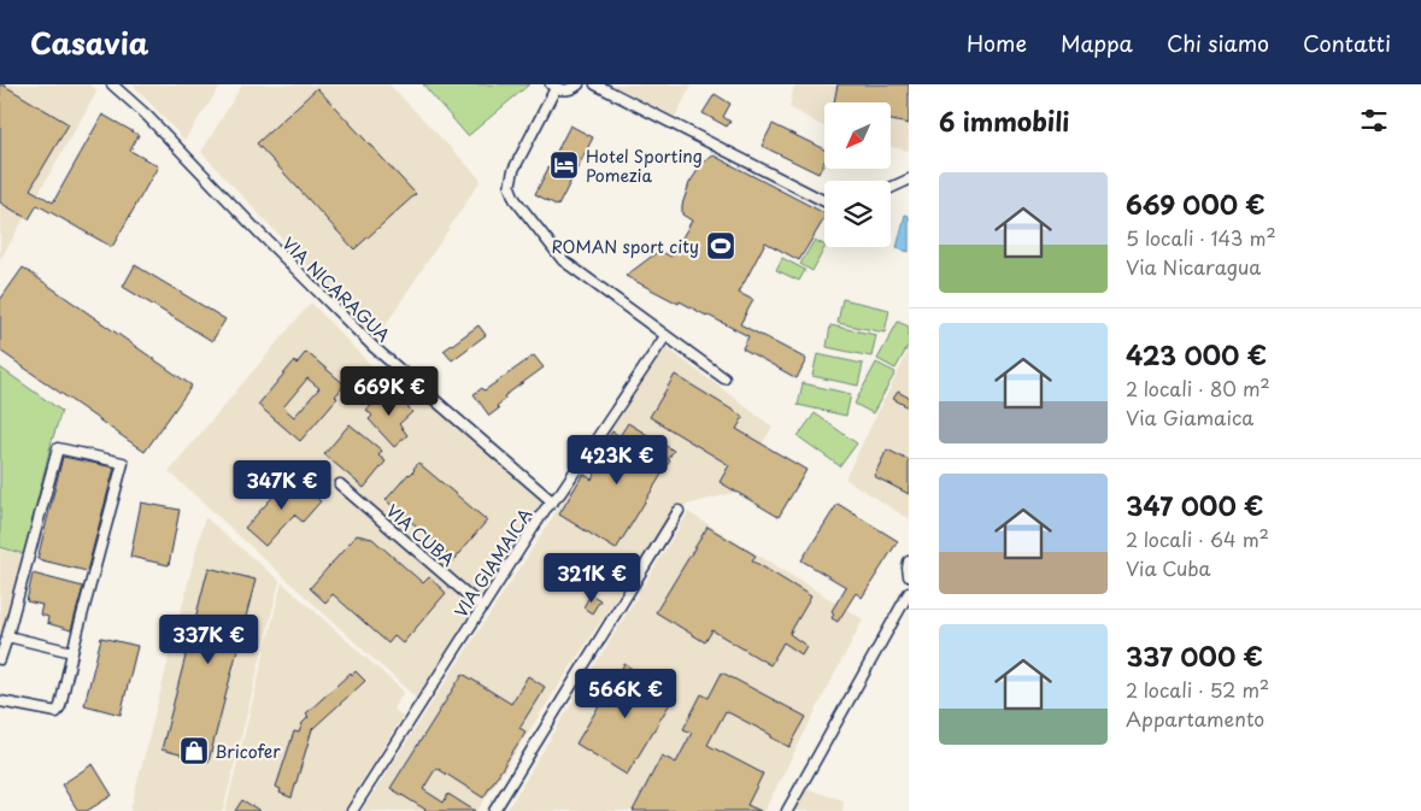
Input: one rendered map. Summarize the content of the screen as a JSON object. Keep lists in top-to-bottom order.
{
  "streets": {
    "street": ["VIA NICARAGUA", "VIA CUBA", "VIA GIAMAICA"]
  },
  "crossings": [
    ["VIA NICARAGUA", "VIA GIAMAICA"],
    ["VIA CUBA", "VIA GIAMAICA"]
  ],
  "places": {
    "hotel": ["Hotel Sporting Pomezia"],
    "sports": ["ROMAN sport city"],
    "shop": ["Bricofer"]
  },
  "north": "bottom left",
  "page": {
    "header": "Casavia",
    "nav": [
      "Home",
      "Mappa",
      "Chi siamo",
      "Contatti"
    ],
    "heading": "6 immobili",
    "list": [
      {
        "name": "669 000 €",
        "note": "5 locali · 143 m² · Via Nicaragua"
      },
      {
        "name": "423 000 €",
        "note": "2 locali · 80 m² · Via Giamaica"
      },
      {
        "name": "347 000 €",
        "note": "2 locali · 64 m² · Via Cuba"
      },
      {
        "name": "337 000 €",
        "note": "2 locali · 52 m² · Appartamento"
      }
    ],
    "price": [
      "669K €",
      "423K €",
      "347K €",
      "321K €",
      "337K €",
      "566K €"
    ]
  }
}
